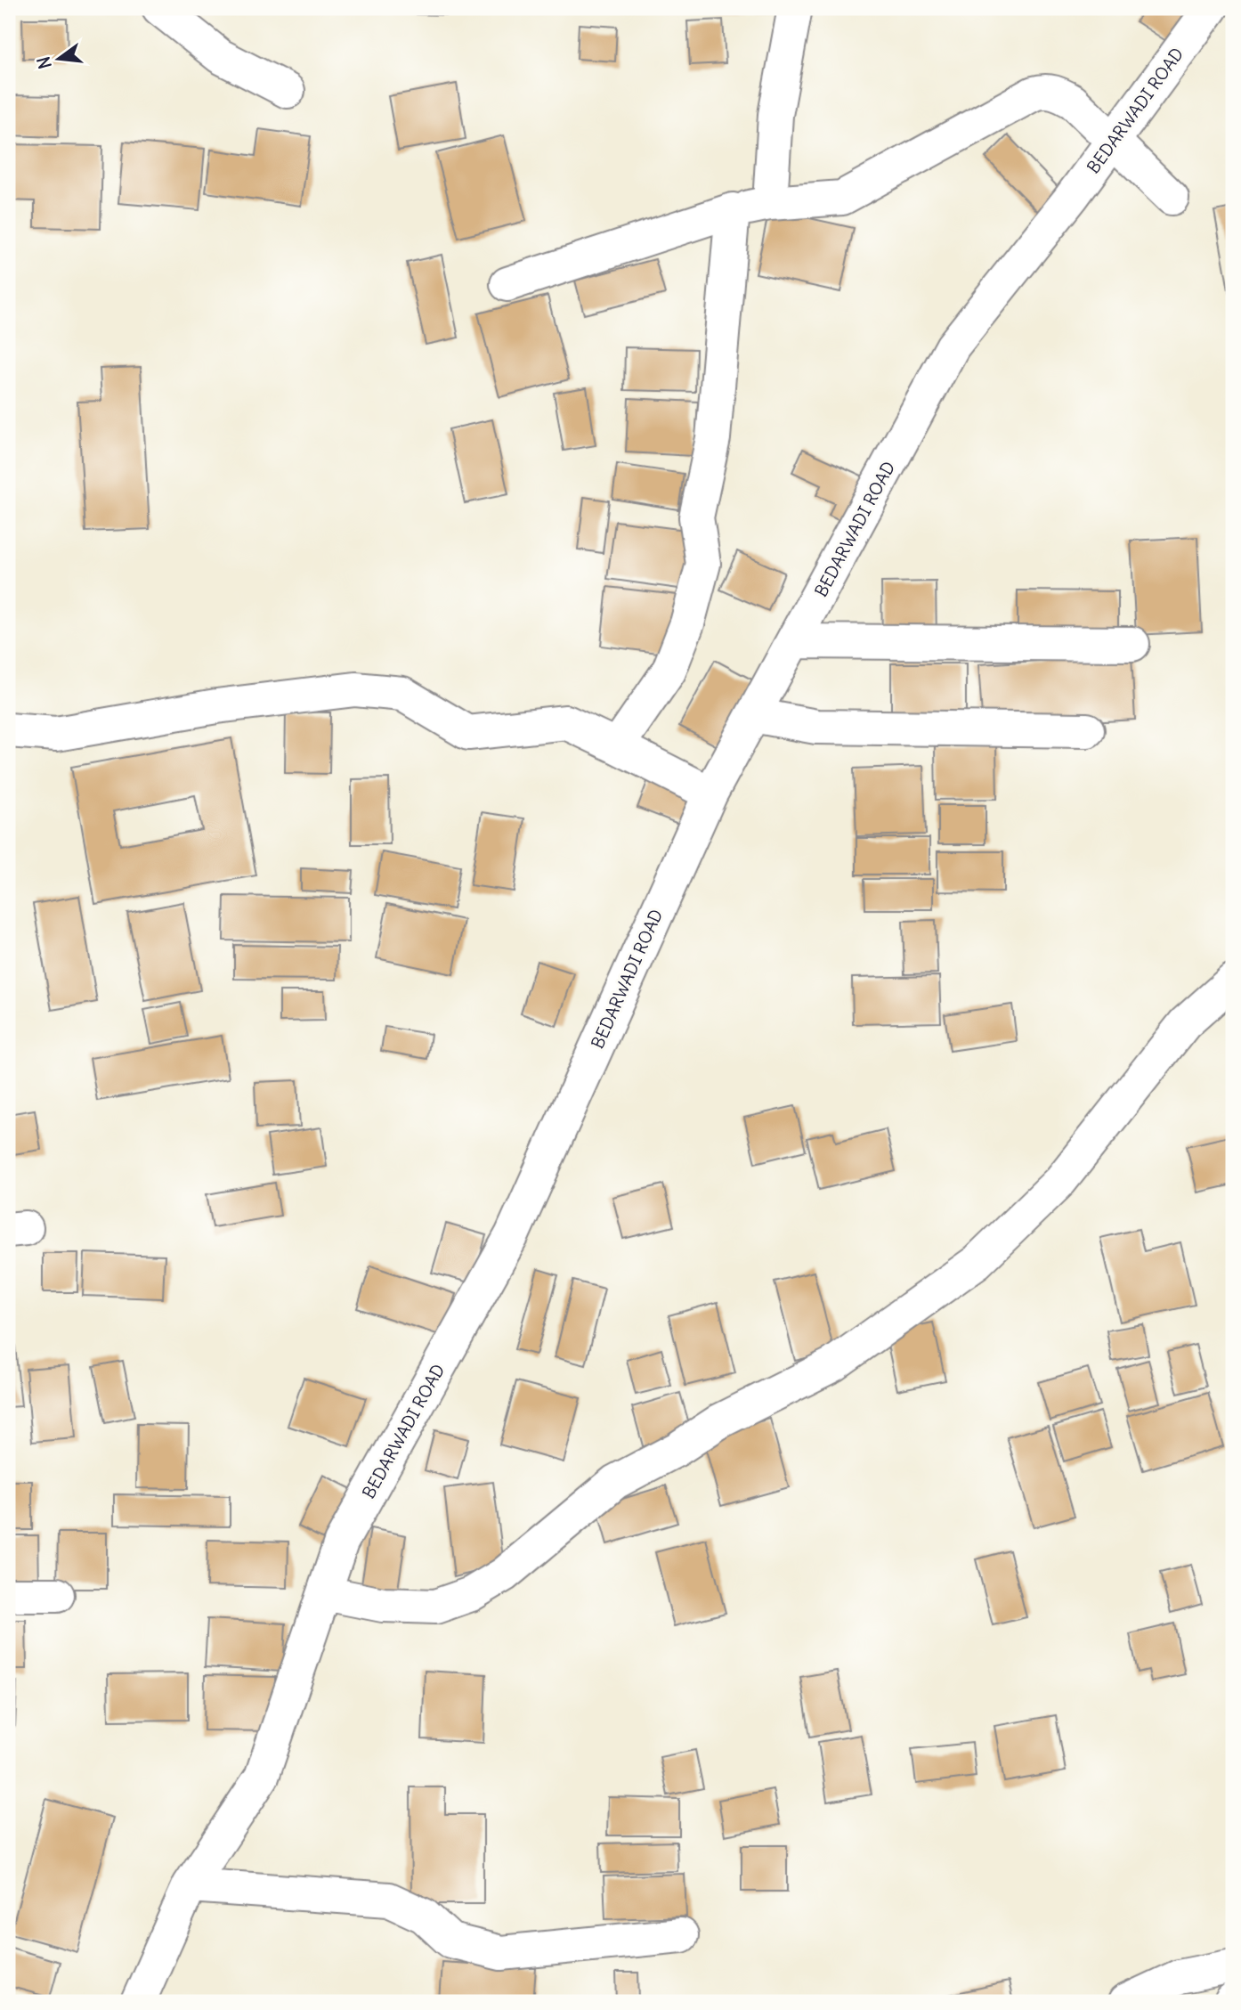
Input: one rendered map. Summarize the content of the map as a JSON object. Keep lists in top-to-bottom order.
{
  "streets": {
    "street": ["BEDARWADI ROAD"]
  },
  "north": "left"
}
